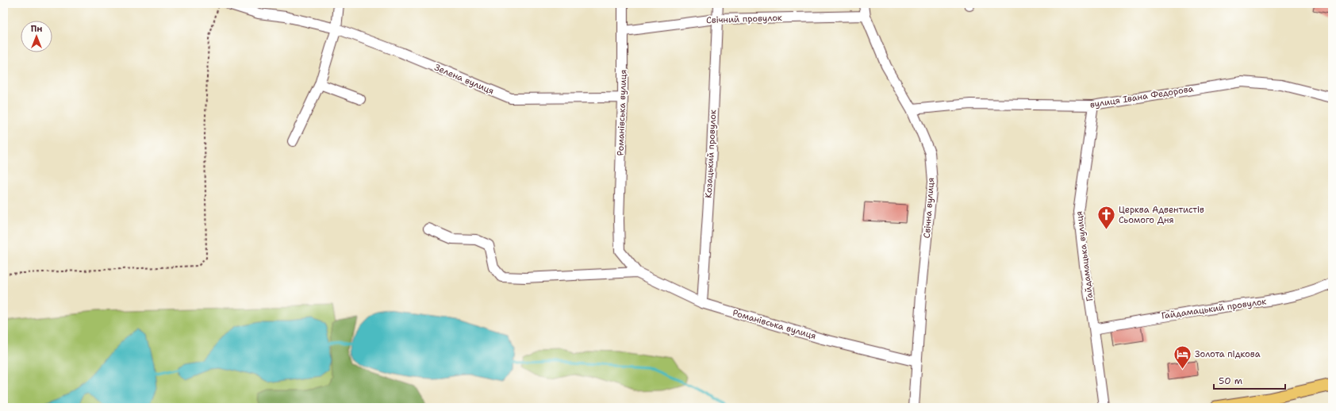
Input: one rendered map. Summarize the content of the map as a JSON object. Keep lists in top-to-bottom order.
{
  "streets": {
    "street": [
      "Свічний провулок",
      "Зелена вулиця",
      "вулиця Івана Федорова",
      "Романівська вулиця",
      "Козацький провулок",
      "Свічна вулиця",
      "Гайдамацька вулиця",
      "Гайдамацький провулок"
    ]
  },
  "crossings": [
    ["Свічний провулок", "Романівська вулиця"],
    ["Свічний провулок", "Козацький провулок"],
    ["Свічний провулок", "Свічна вулиця"],
    ["Зелена вулиця", "Романівська вулиця"],
    ["вулиця Івана Федорова", "Свічна вулиця"],
    ["вулиця Івана Федорова", "Гайдамацька вулиця"],
    ["Романівська вулиця", "Козацький провулок"],
    ["Романівська вулиця", "Свічна вулиця"],
    ["Гайдамацька вулиця", "Гайдамацький провулок"]
  ],
  "places": {
    "church": ["Церква Адвентистiв Сьомого Дня"],
    "hotel": ["Золота пiдкова"]
  },
  "scale_bar": "50 m",
  "north": "top"
}
